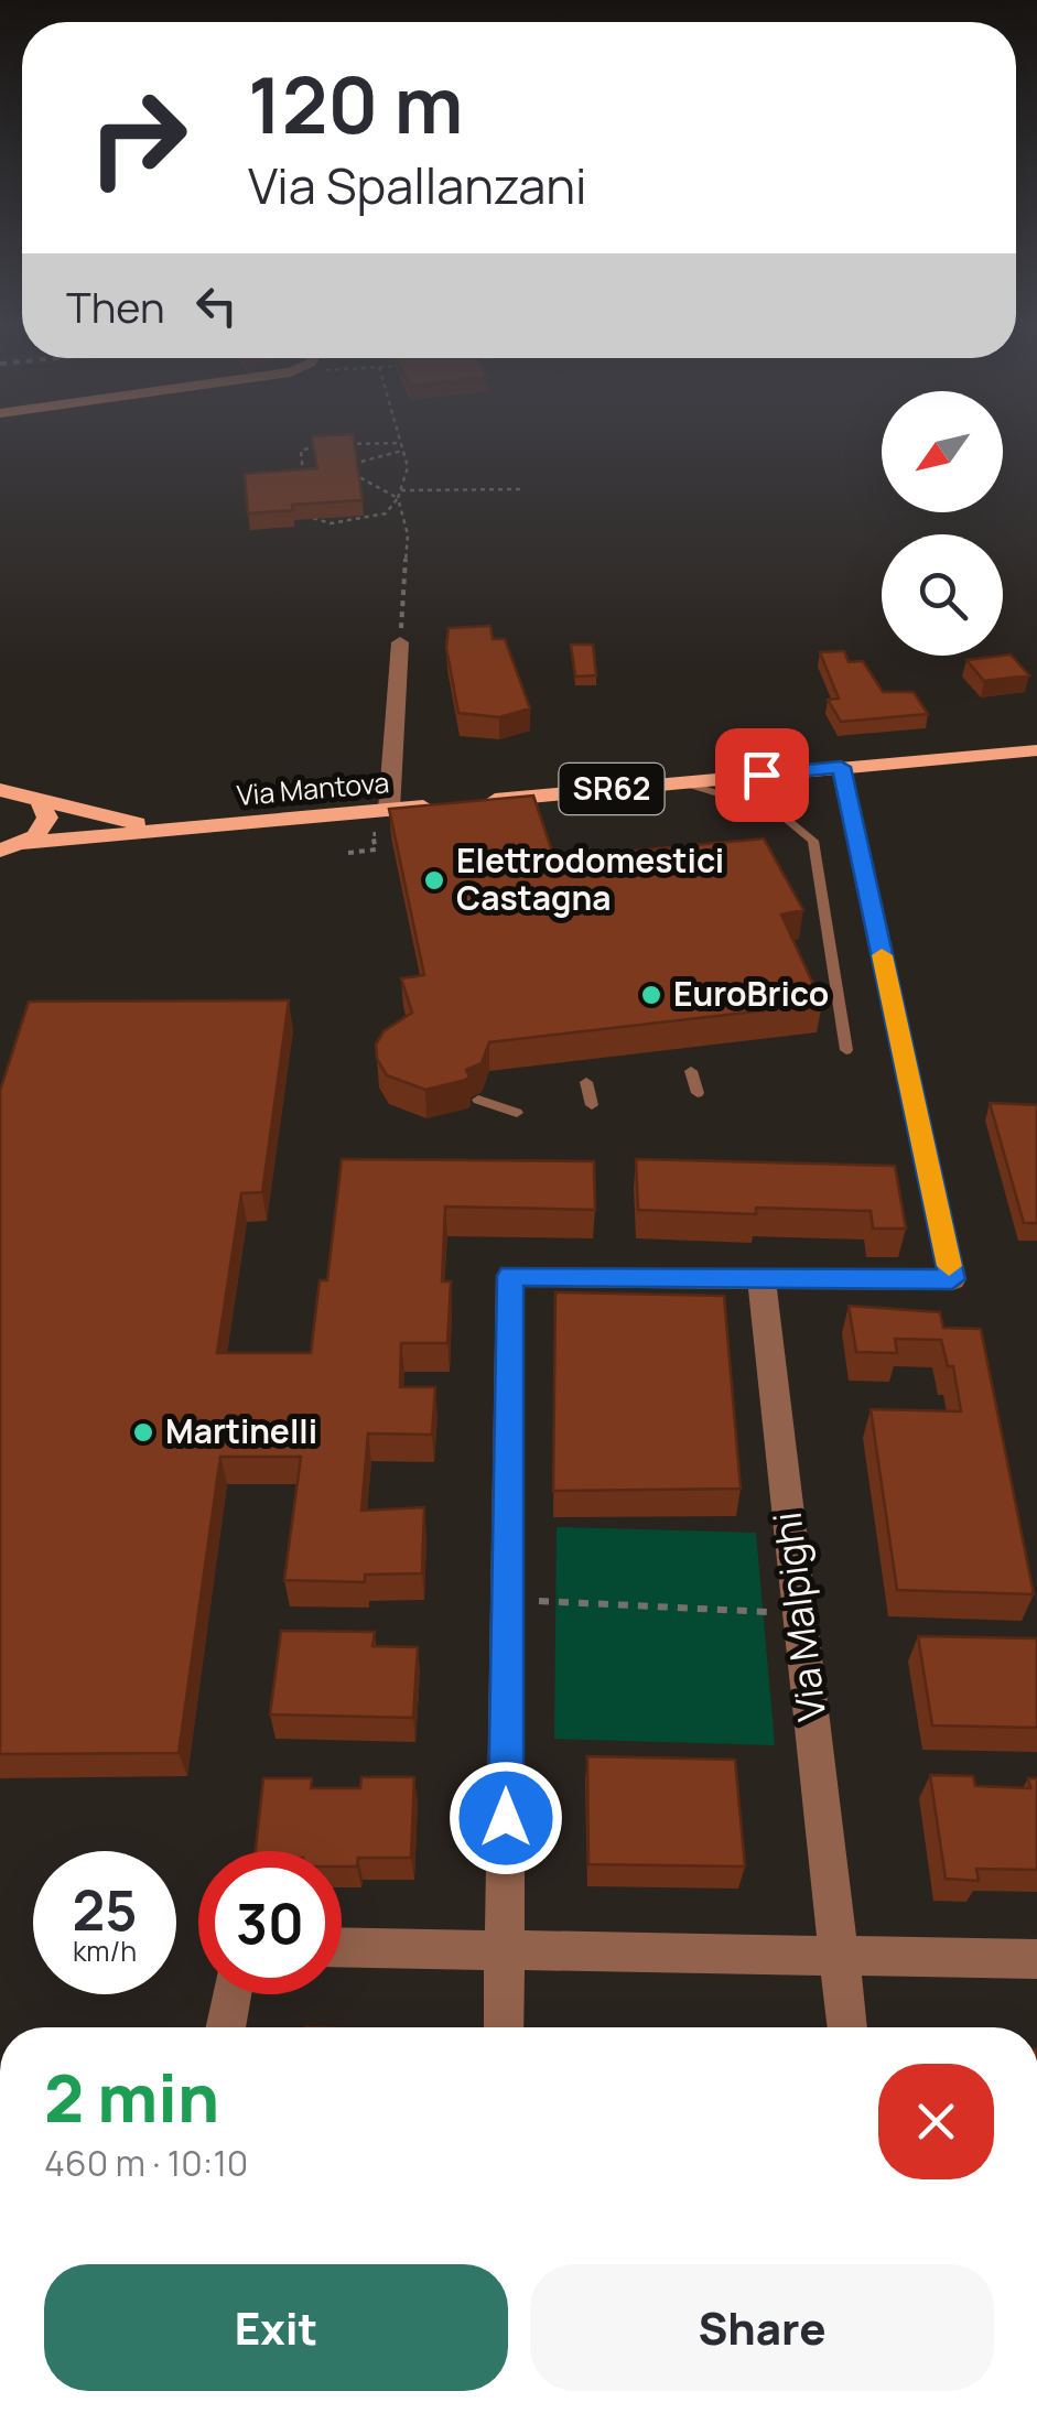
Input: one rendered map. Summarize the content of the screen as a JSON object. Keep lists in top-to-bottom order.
{
  "streets": {
    "main road": ["Via Mantova", "SR62"],
    "street": ["Via Malpighi"]
  },
  "places": ["Elettrodomestici Castagna", "EuroBrico", "Martinelli"],
  "north": "bottom left",
  "page": {
    "turn": ["120 m", "Via Spallanzani"],
    "then": "Then",
    "speed": "25 km/h",
    "limit": "30",
    "heading": ["2 min", "460 m · 10:10"],
    "buttons": ["Exit", "Share"]
  }
}
